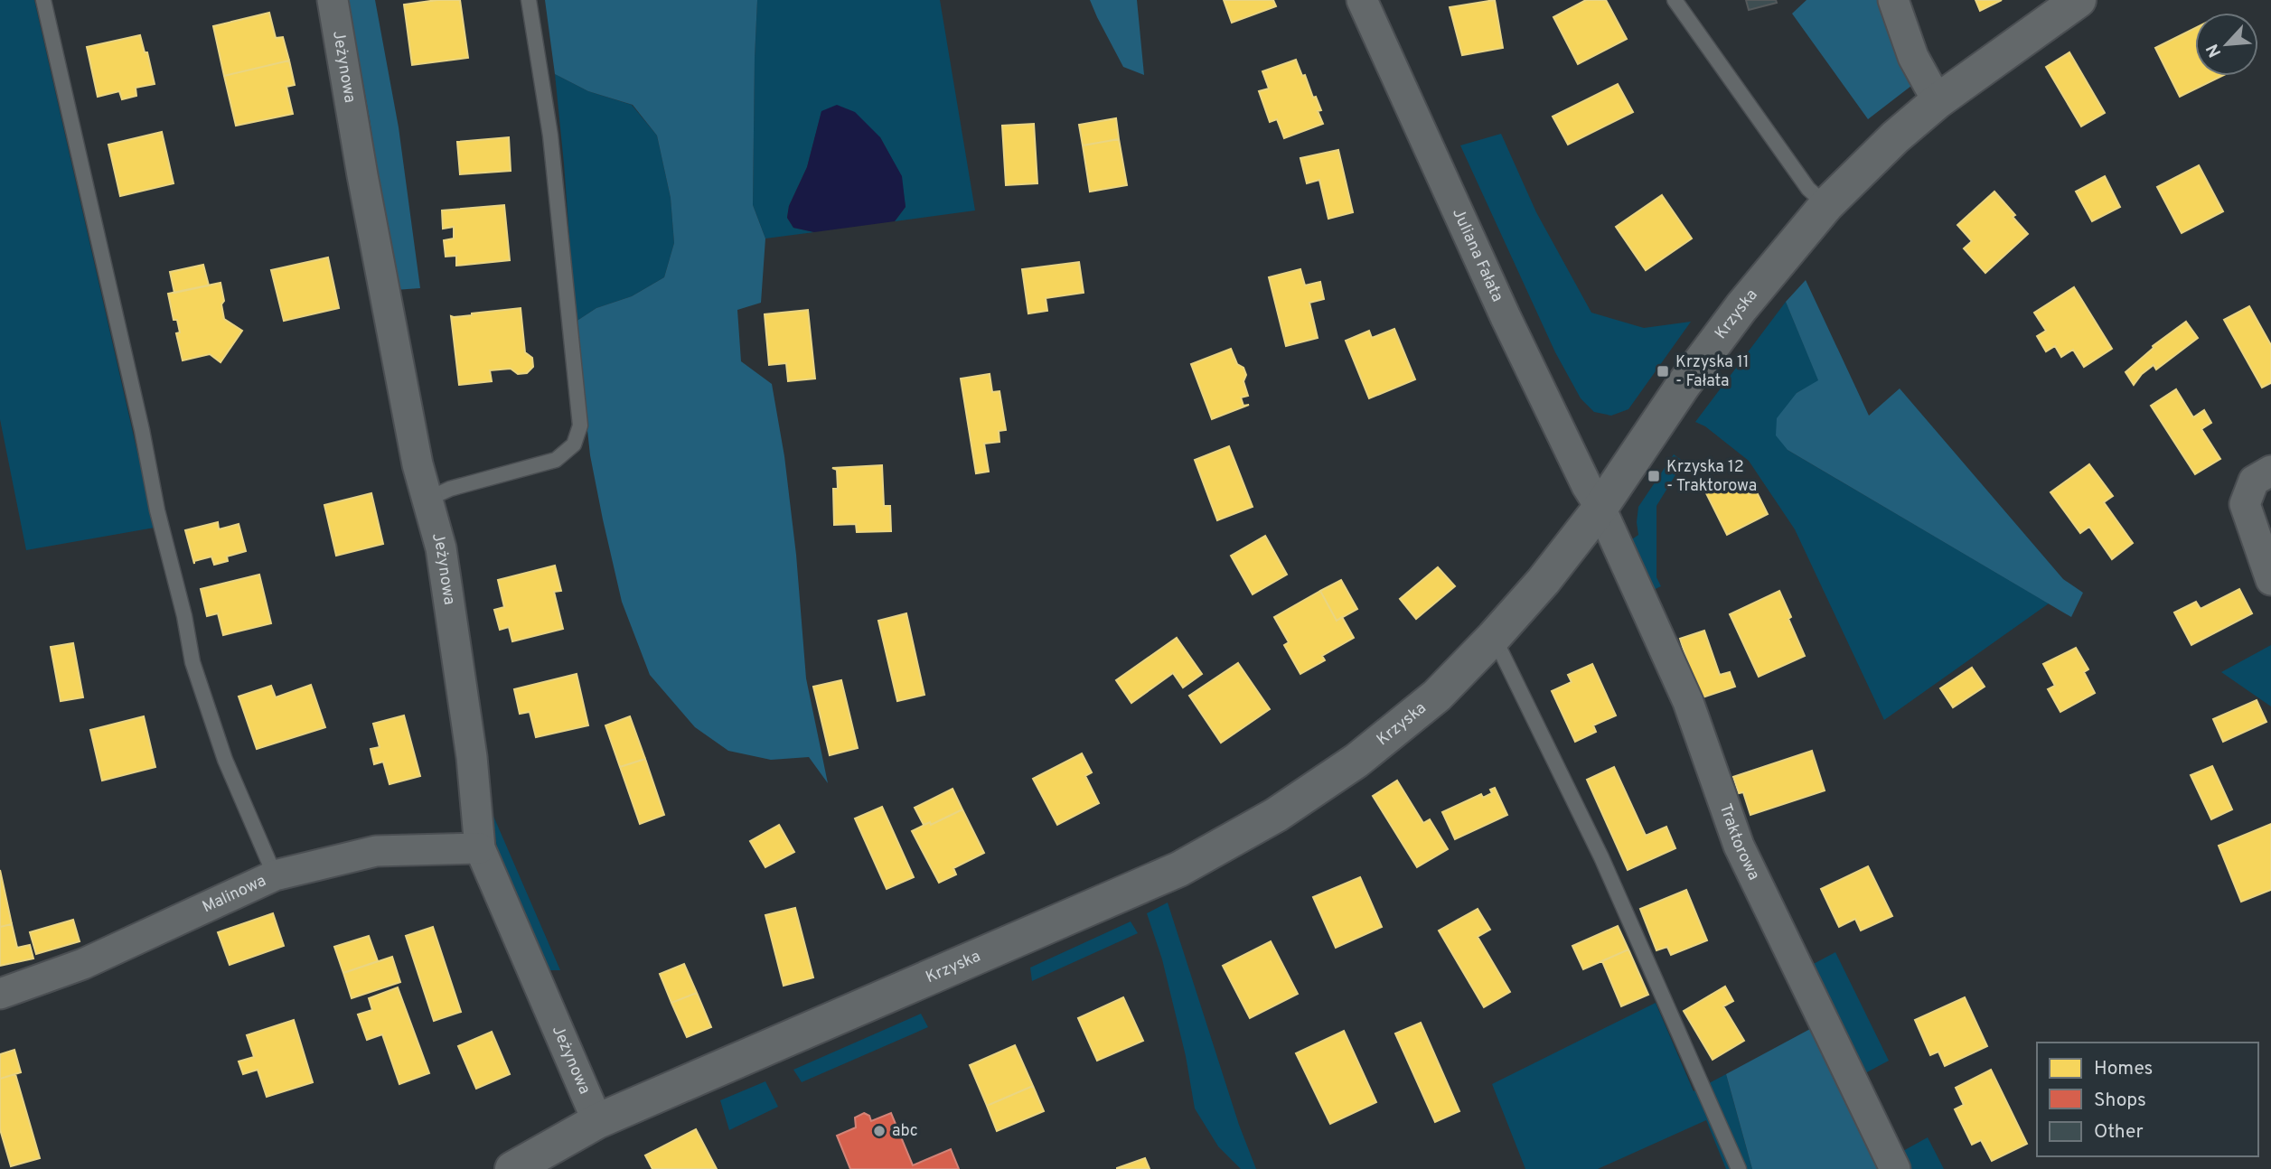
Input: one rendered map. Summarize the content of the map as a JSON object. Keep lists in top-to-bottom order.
{
  "streets": {
    "street": [
      "Jeżynowa",
      "Juliana Fałata",
      "Krzyska",
      "Traktorowa",
      "Malinowa"
    ]
  },
  "crossings": [
    ["Jeżynowa", "Krzyska"],
    ["Jeżynowa", "Malinowa"],
    ["Juliana Fałata", "Krzyska"],
    ["Juliana Fałata", "Traktorowa"],
    ["Krzyska", "Traktorowa"]
  ],
  "places": {
    "transit": ["Krzyska 11 - Fałata", "Krzyska 12 - Traktorowa"],
    "other": ["abc"]
  },
  "legend": ["Homes", "Shops", "Other"],
  "north": "bottom left"
}
